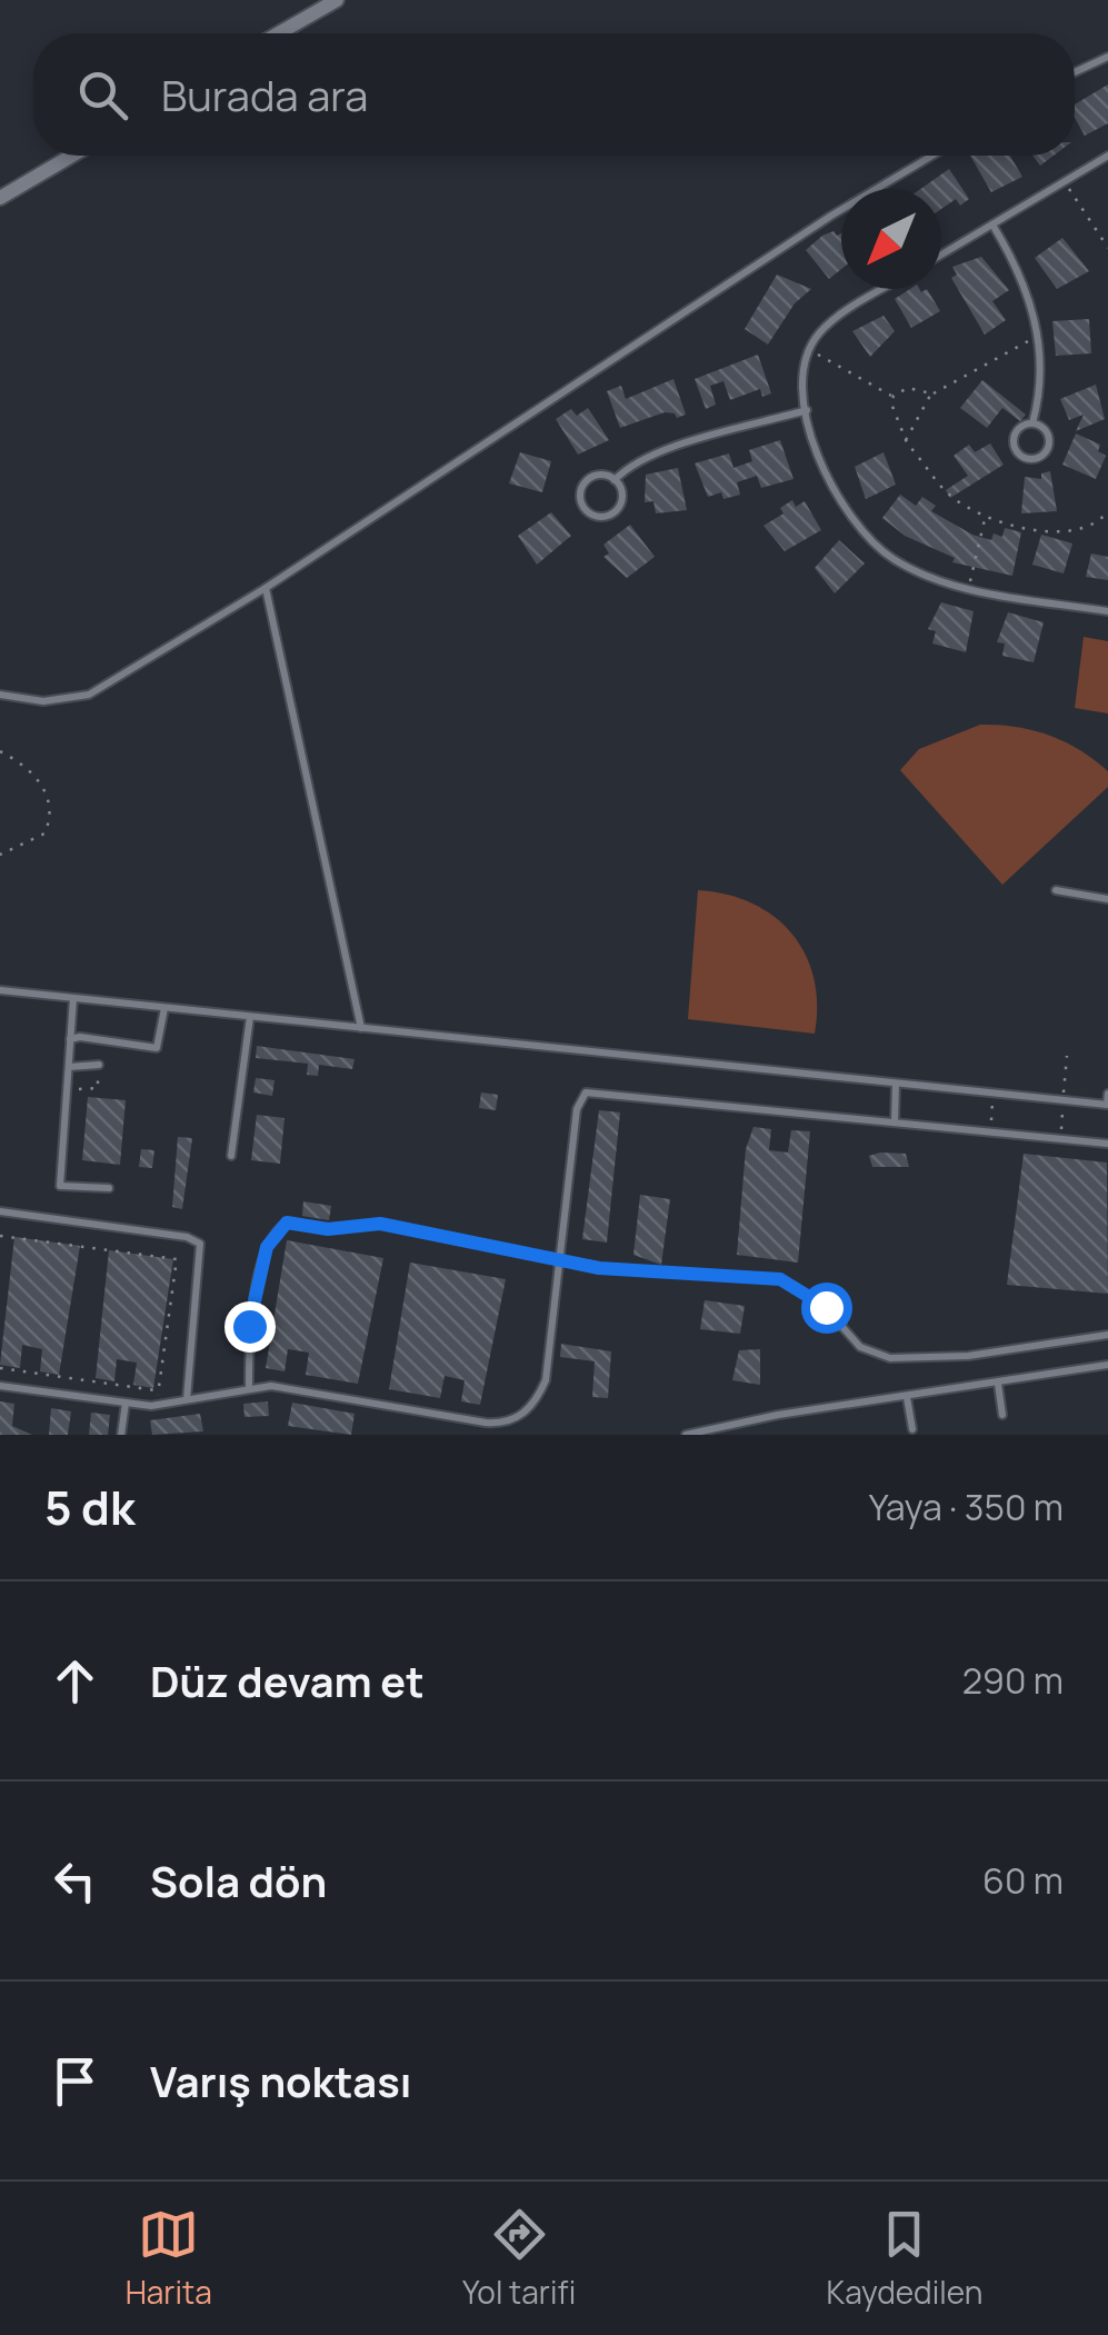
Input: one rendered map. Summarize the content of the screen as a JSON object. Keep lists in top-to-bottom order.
{
  "north": "bottom left",
  "page": {
    "search": "Burada ara",
    "heading": ["5 dk", "Yaya · 350 m"],
    "list": [
      ["Düz devam et", "290 m"],
      ["Sola dön", "60 m"],
      "Varış noktası"
    ],
    "nav": ["Harita", "Yol tarifi", "Kaydedilen"]
  }
}
